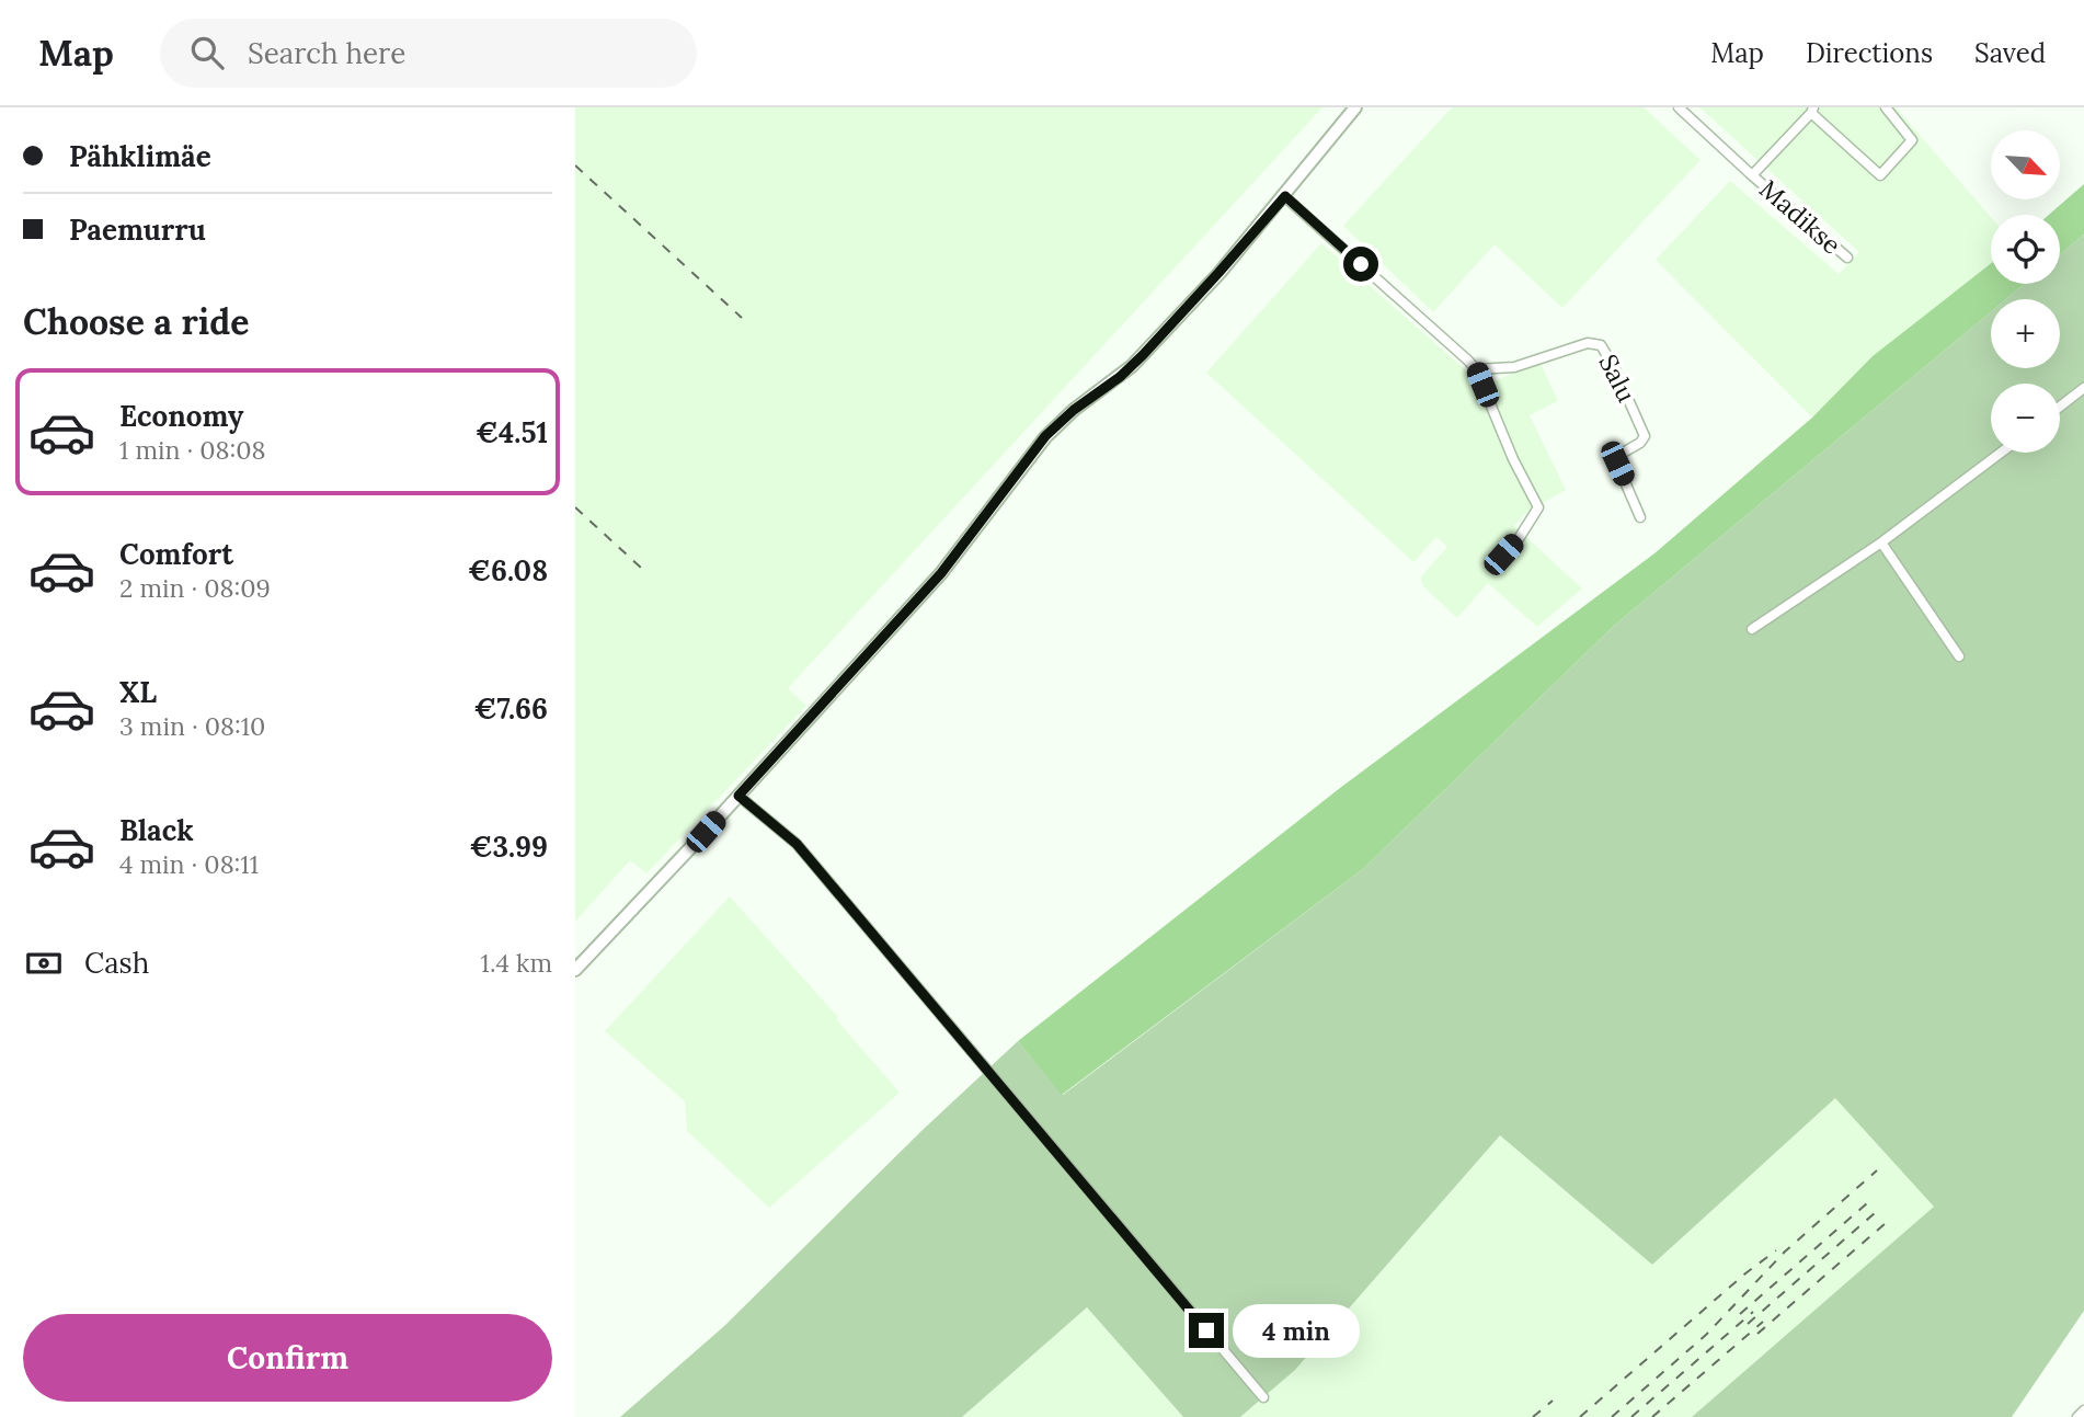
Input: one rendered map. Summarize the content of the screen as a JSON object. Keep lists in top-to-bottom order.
{
  "streets": {
    "street": ["Madikse", "Salu"]
  },
  "north": "bottom right",
  "page": {
    "header": "Map",
    "search": "Search here",
    "nav": ["Map", "Directions", "Saved"],
    "banner": ["Pähklimäe", "Paemurru"],
    "map_buttons": ["+", "−"],
    "heading": "Choose a ride",
    "list": [
      {
        "name": "Economy",
        "note": "1 min · 08:08",
        "value": "€4.51"
      },
      {
        "name": "Comfort",
        "note": "2 min · 08:09",
        "value": "€6.08"
      },
      {
        "name": "XL",
        "note": "3 min · 08:10",
        "value": "€7.66"
      },
      {
        "name": "Black",
        "note": "4 min · 08:11",
        "value": "€3.99"
      }
    ],
    "pay": ["Cash", "1.4 km"],
    "buttons": "Confirm",
    "bubble": "4 min"
  }
}
